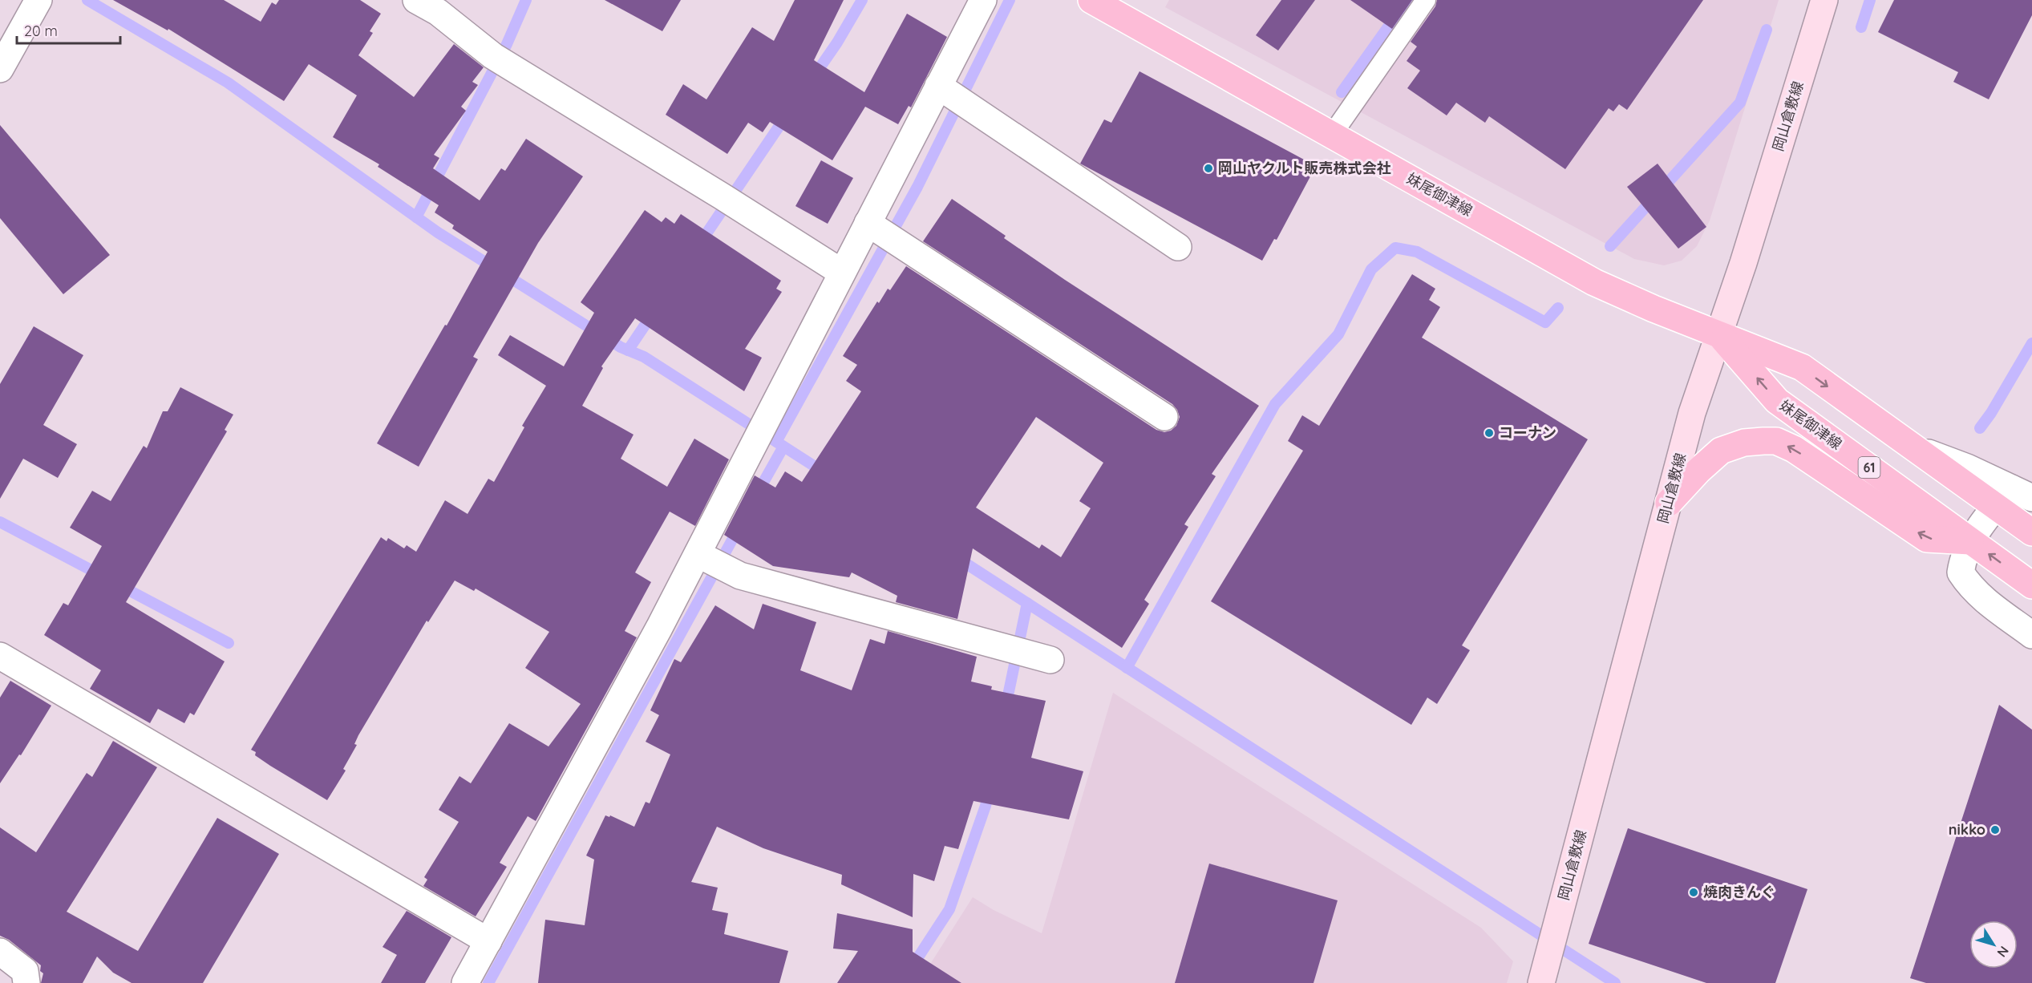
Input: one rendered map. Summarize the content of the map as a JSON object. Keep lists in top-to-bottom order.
{
  "streets": {
    "main road": ["岡山倉敷線", "妹尾御津線", "61"]
  },
  "crossings": [
    ["岡山倉敷線", "妹尾御津線"]
  ],
  "places": [
    "岡山ヤクルト販売株式会社",
    "コーナン",
    "nikko",
    "焼肉きんぐ"
  ],
  "scale_bar": "20 m",
  "north": "bottom right"
}
